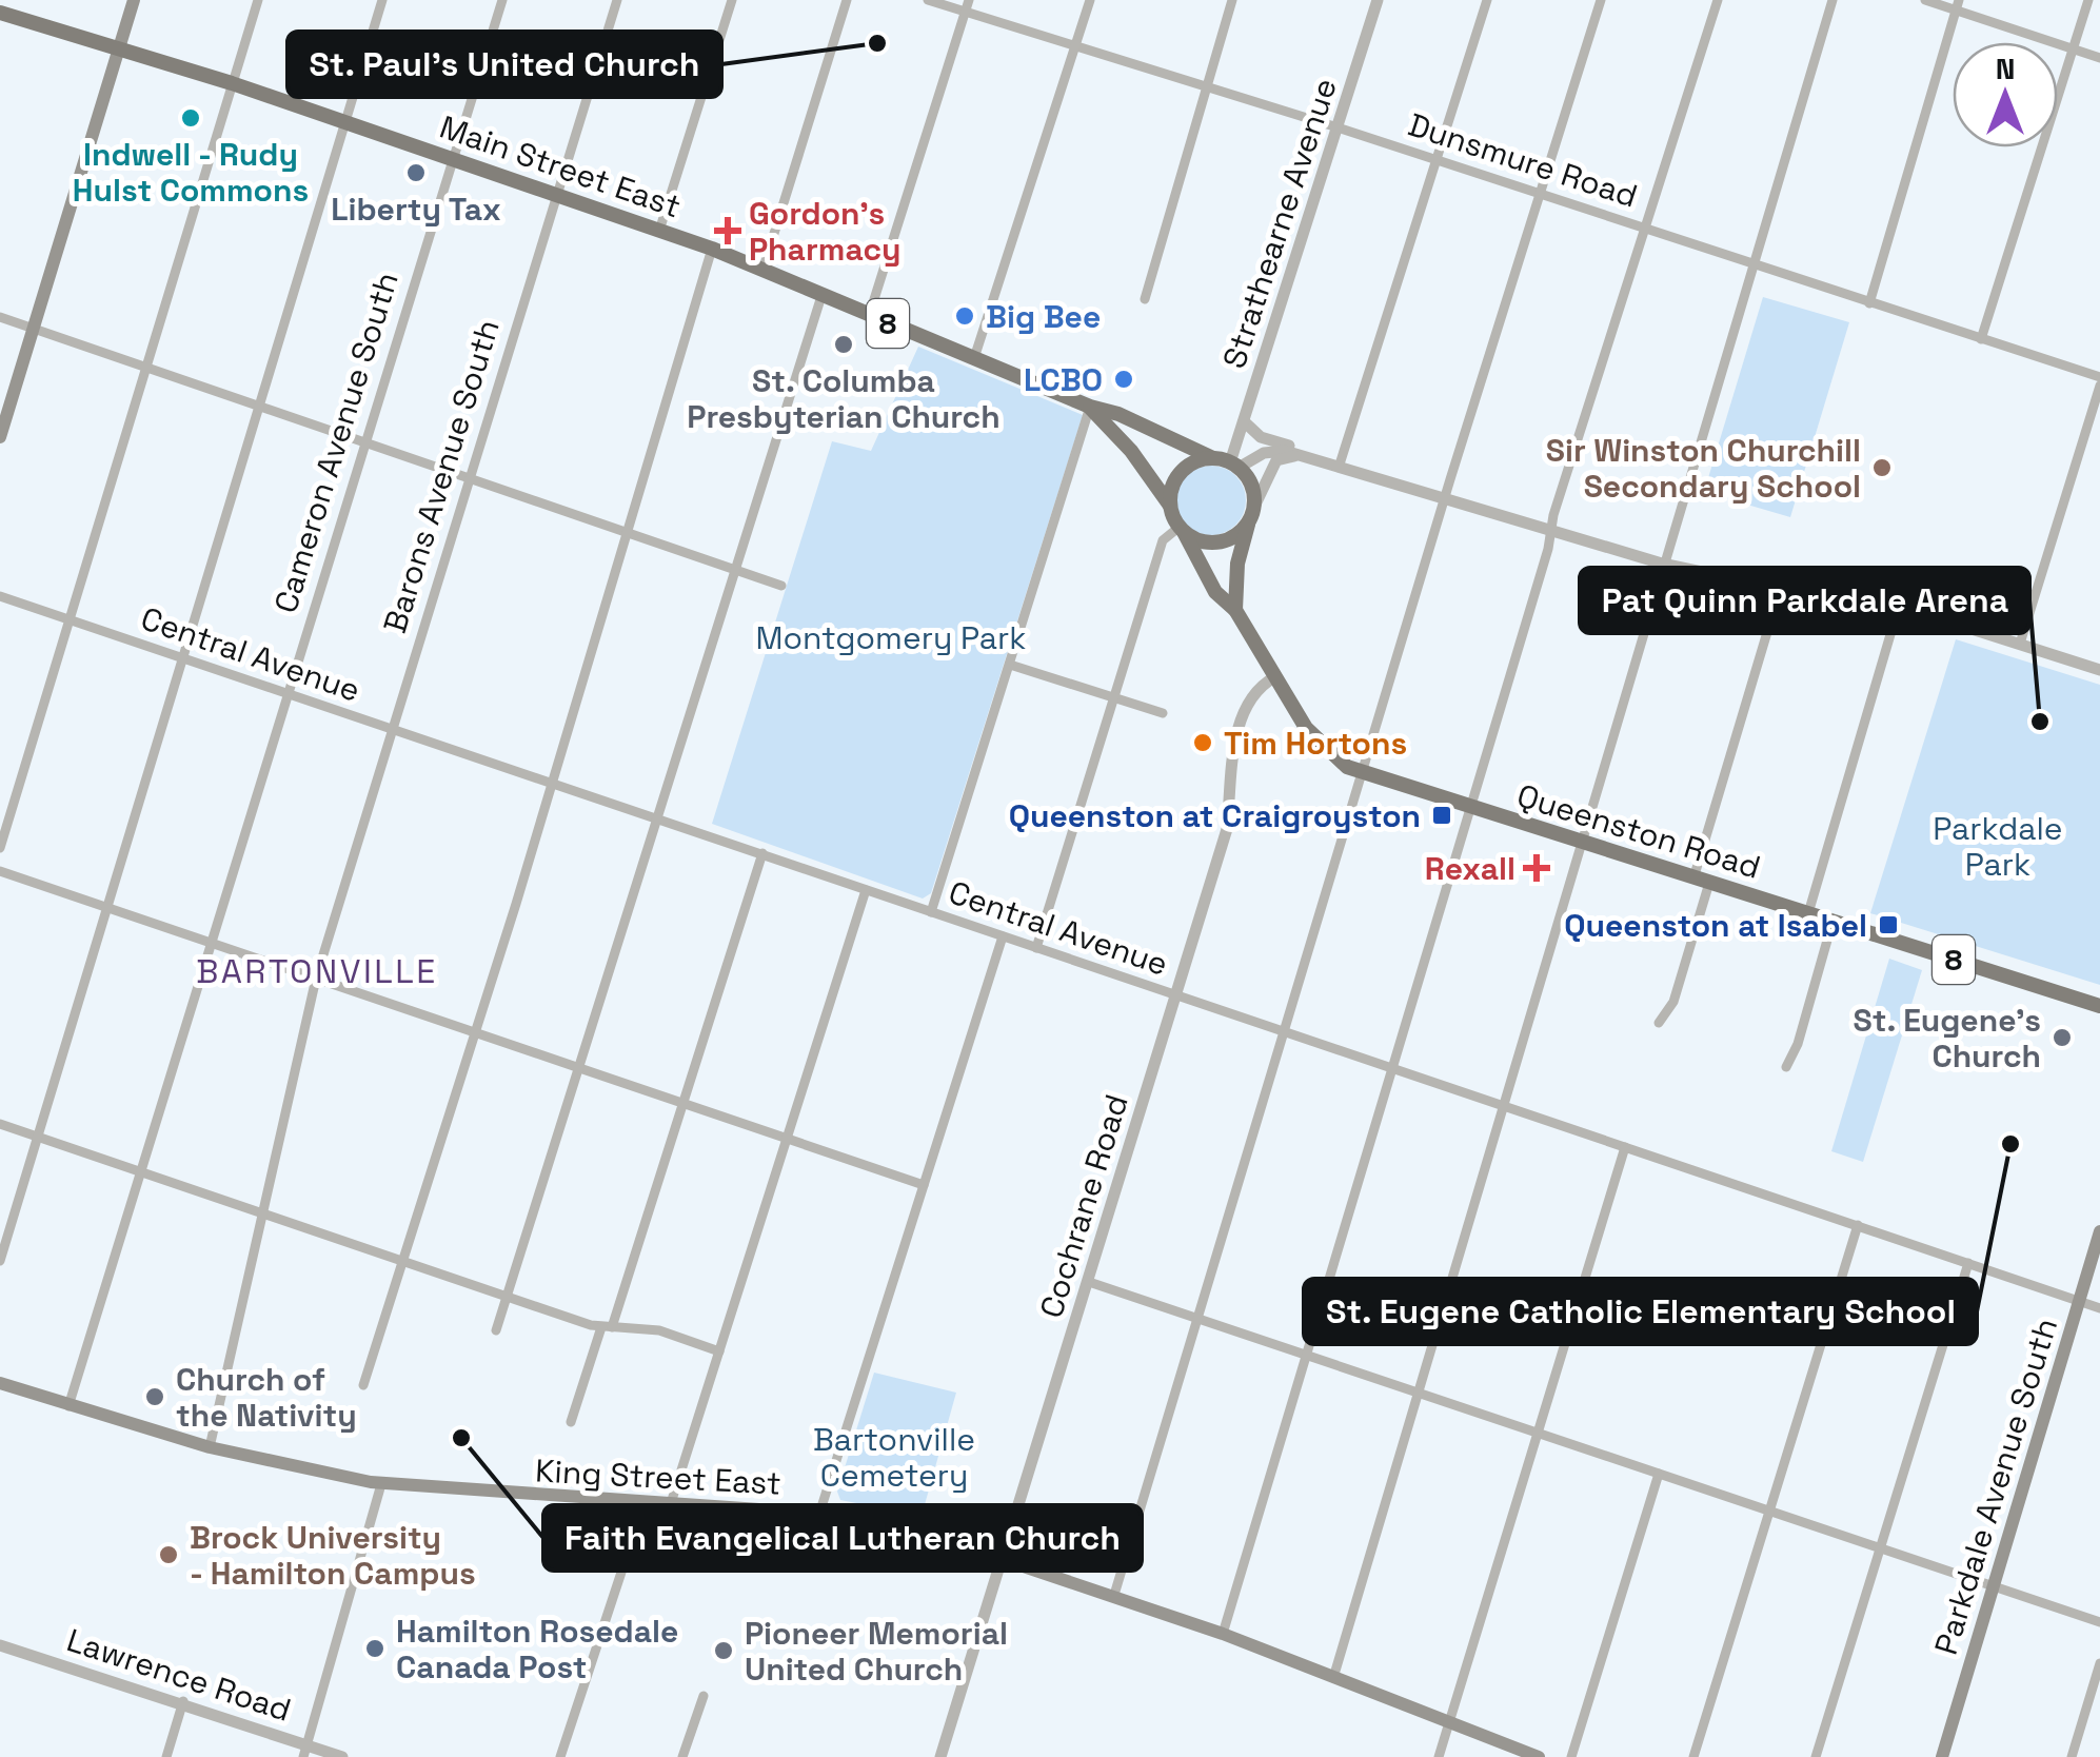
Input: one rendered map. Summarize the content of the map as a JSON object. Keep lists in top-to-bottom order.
{
  "streets": {
    "main road": [
      "Main Street East",
      "8",
      "Queenston Road",
      "King Street East",
      "Parkdale Avenue South"
    ],
    "street": [
      "Dunsmure Road",
      "Strathearne Avenue",
      "Cameron Avenue South",
      "Barons Avenue South",
      "Central Avenue",
      "Cochrane Road",
      "Lawrence Road"
    ]
  },
  "crossings": [
    ["Dunsmure Road", "Strathearne Avenue"],
    ["Main Street East", "Strathearne Avenue"],
    ["Main Street East", "Cameron Avenue South"],
    ["Main Street East", "Barons Avenue South"],
    ["Main Street East", "Queenston Road"],
    ["Strathearne Avenue", "Queenston Road"],
    ["Cameron Avenue South", "Central Avenue"],
    ["Cameron Avenue South", "King Street East"],
    ["Barons Avenue South", "Central Avenue"],
    ["Barons Avenue South", "King Street East"],
    ["Central Avenue", "Cochrane Road"],
    ["Central Avenue", "Parkdale Avenue South"],
    ["Queenston Road", "Cochrane Road"],
    ["Cochrane Road", "King Street East"]
  ],
  "districts": ["BARTONVILLE"],
  "parks": ["Montgomery Park", "Parkdale Park", "Bartonville Cemetery"],
  "places": {
    "other": [
      "St. Paul's United Church",
      "Indwell - Rudy Hulst Commons",
      "Liberty Tax",
      "Big Bee",
      "St. Columba Presbyterian Church",
      "LCBO",
      "Sir Winston Churchill Secondary School",
      "Pat Quinn Parkdale Arena",
      "Tim Hortons",
      "St. Eugene's Church",
      "St. Eugene Catholic Elementary School",
      "Church of the Nativity",
      "Faith Evangelical Lutheran Church",
      "Brock University - Hamilton Campus",
      "Hamilton Rosedale Canada Post",
      "Pioneer Memorial United Church"
    ],
    "health": ["Gordon’s Pharmacy", "Rexall"],
    "transit": ["Queenston at Craigroyston", "Queenston at Isabel"]
  },
  "north": "top"
}
